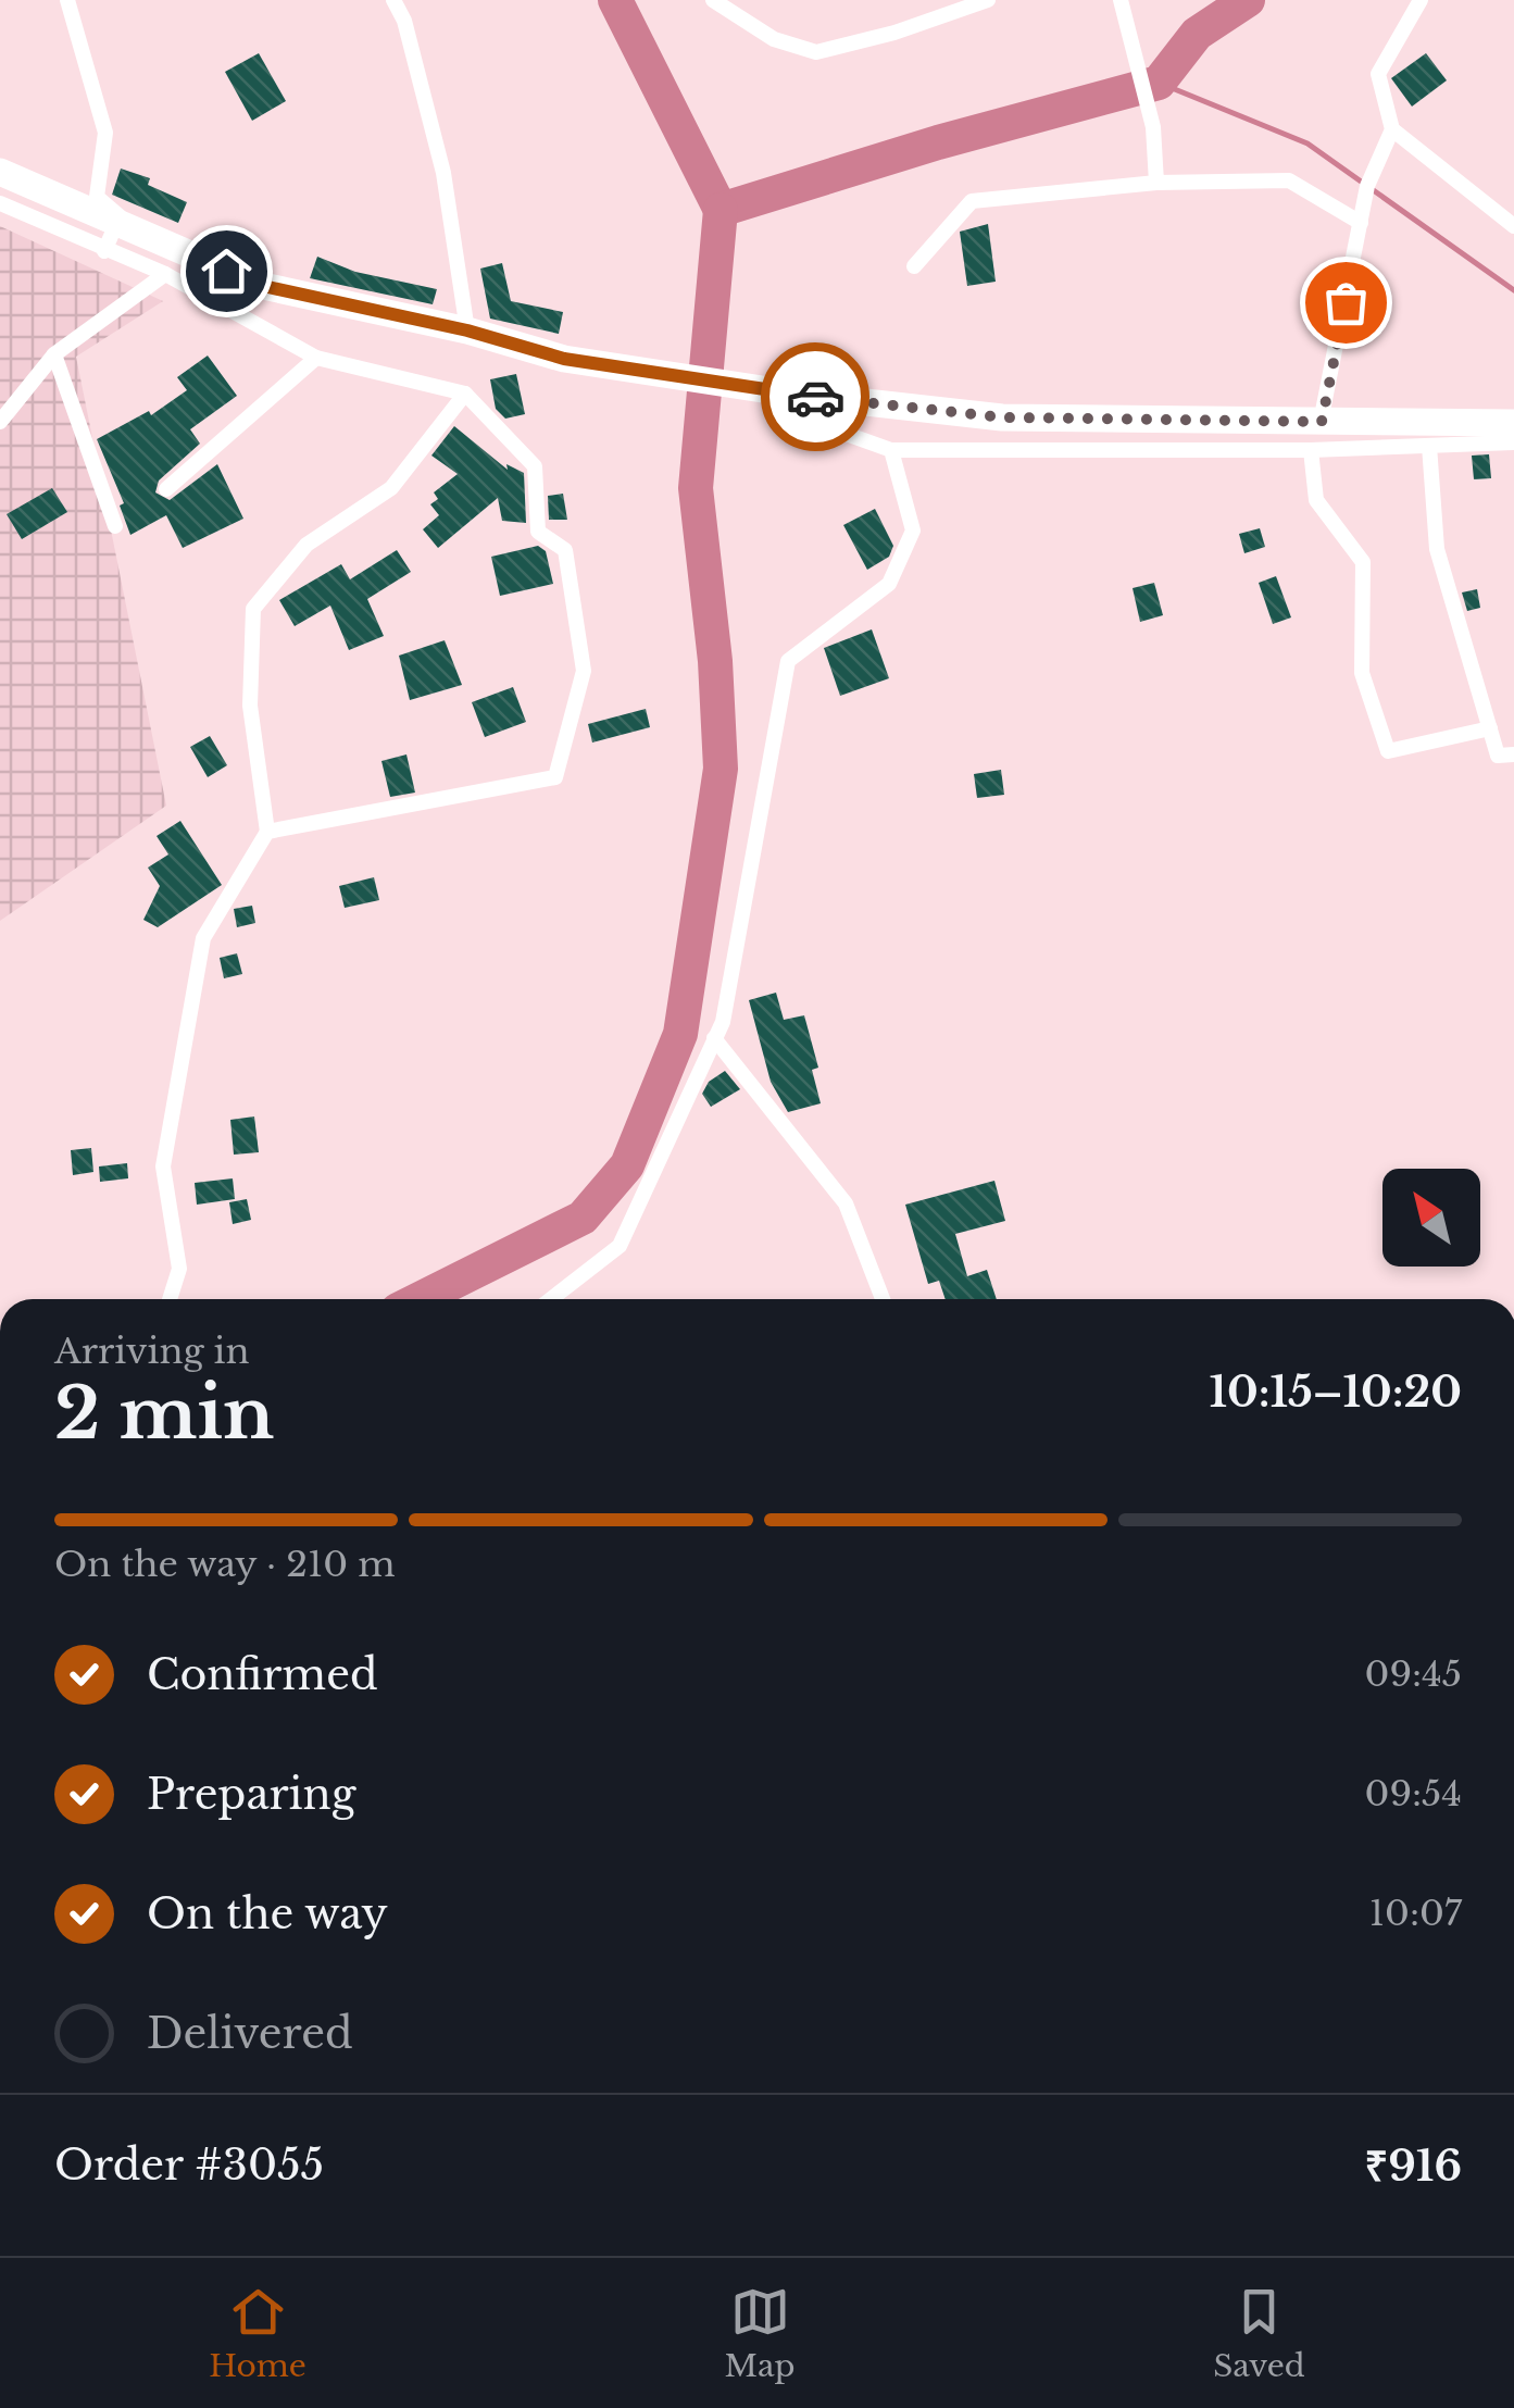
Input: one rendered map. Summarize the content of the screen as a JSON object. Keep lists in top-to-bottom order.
{
  "north": "top left",
  "page": {
    "heading": ["2 min", "Arriving in", "10:15–10:20"],
    "panel": ["Order #3055", "₹916"],
    "bar": "On the way · 210 m",
    "list": [
      ["Confirmed", "09:45"],
      ["Preparing", "09:54"],
      ["On the way", "10:07"],
      "Delivered"
    ],
    "tabs": ["Home", "Map", "Saved"]
  }
}
